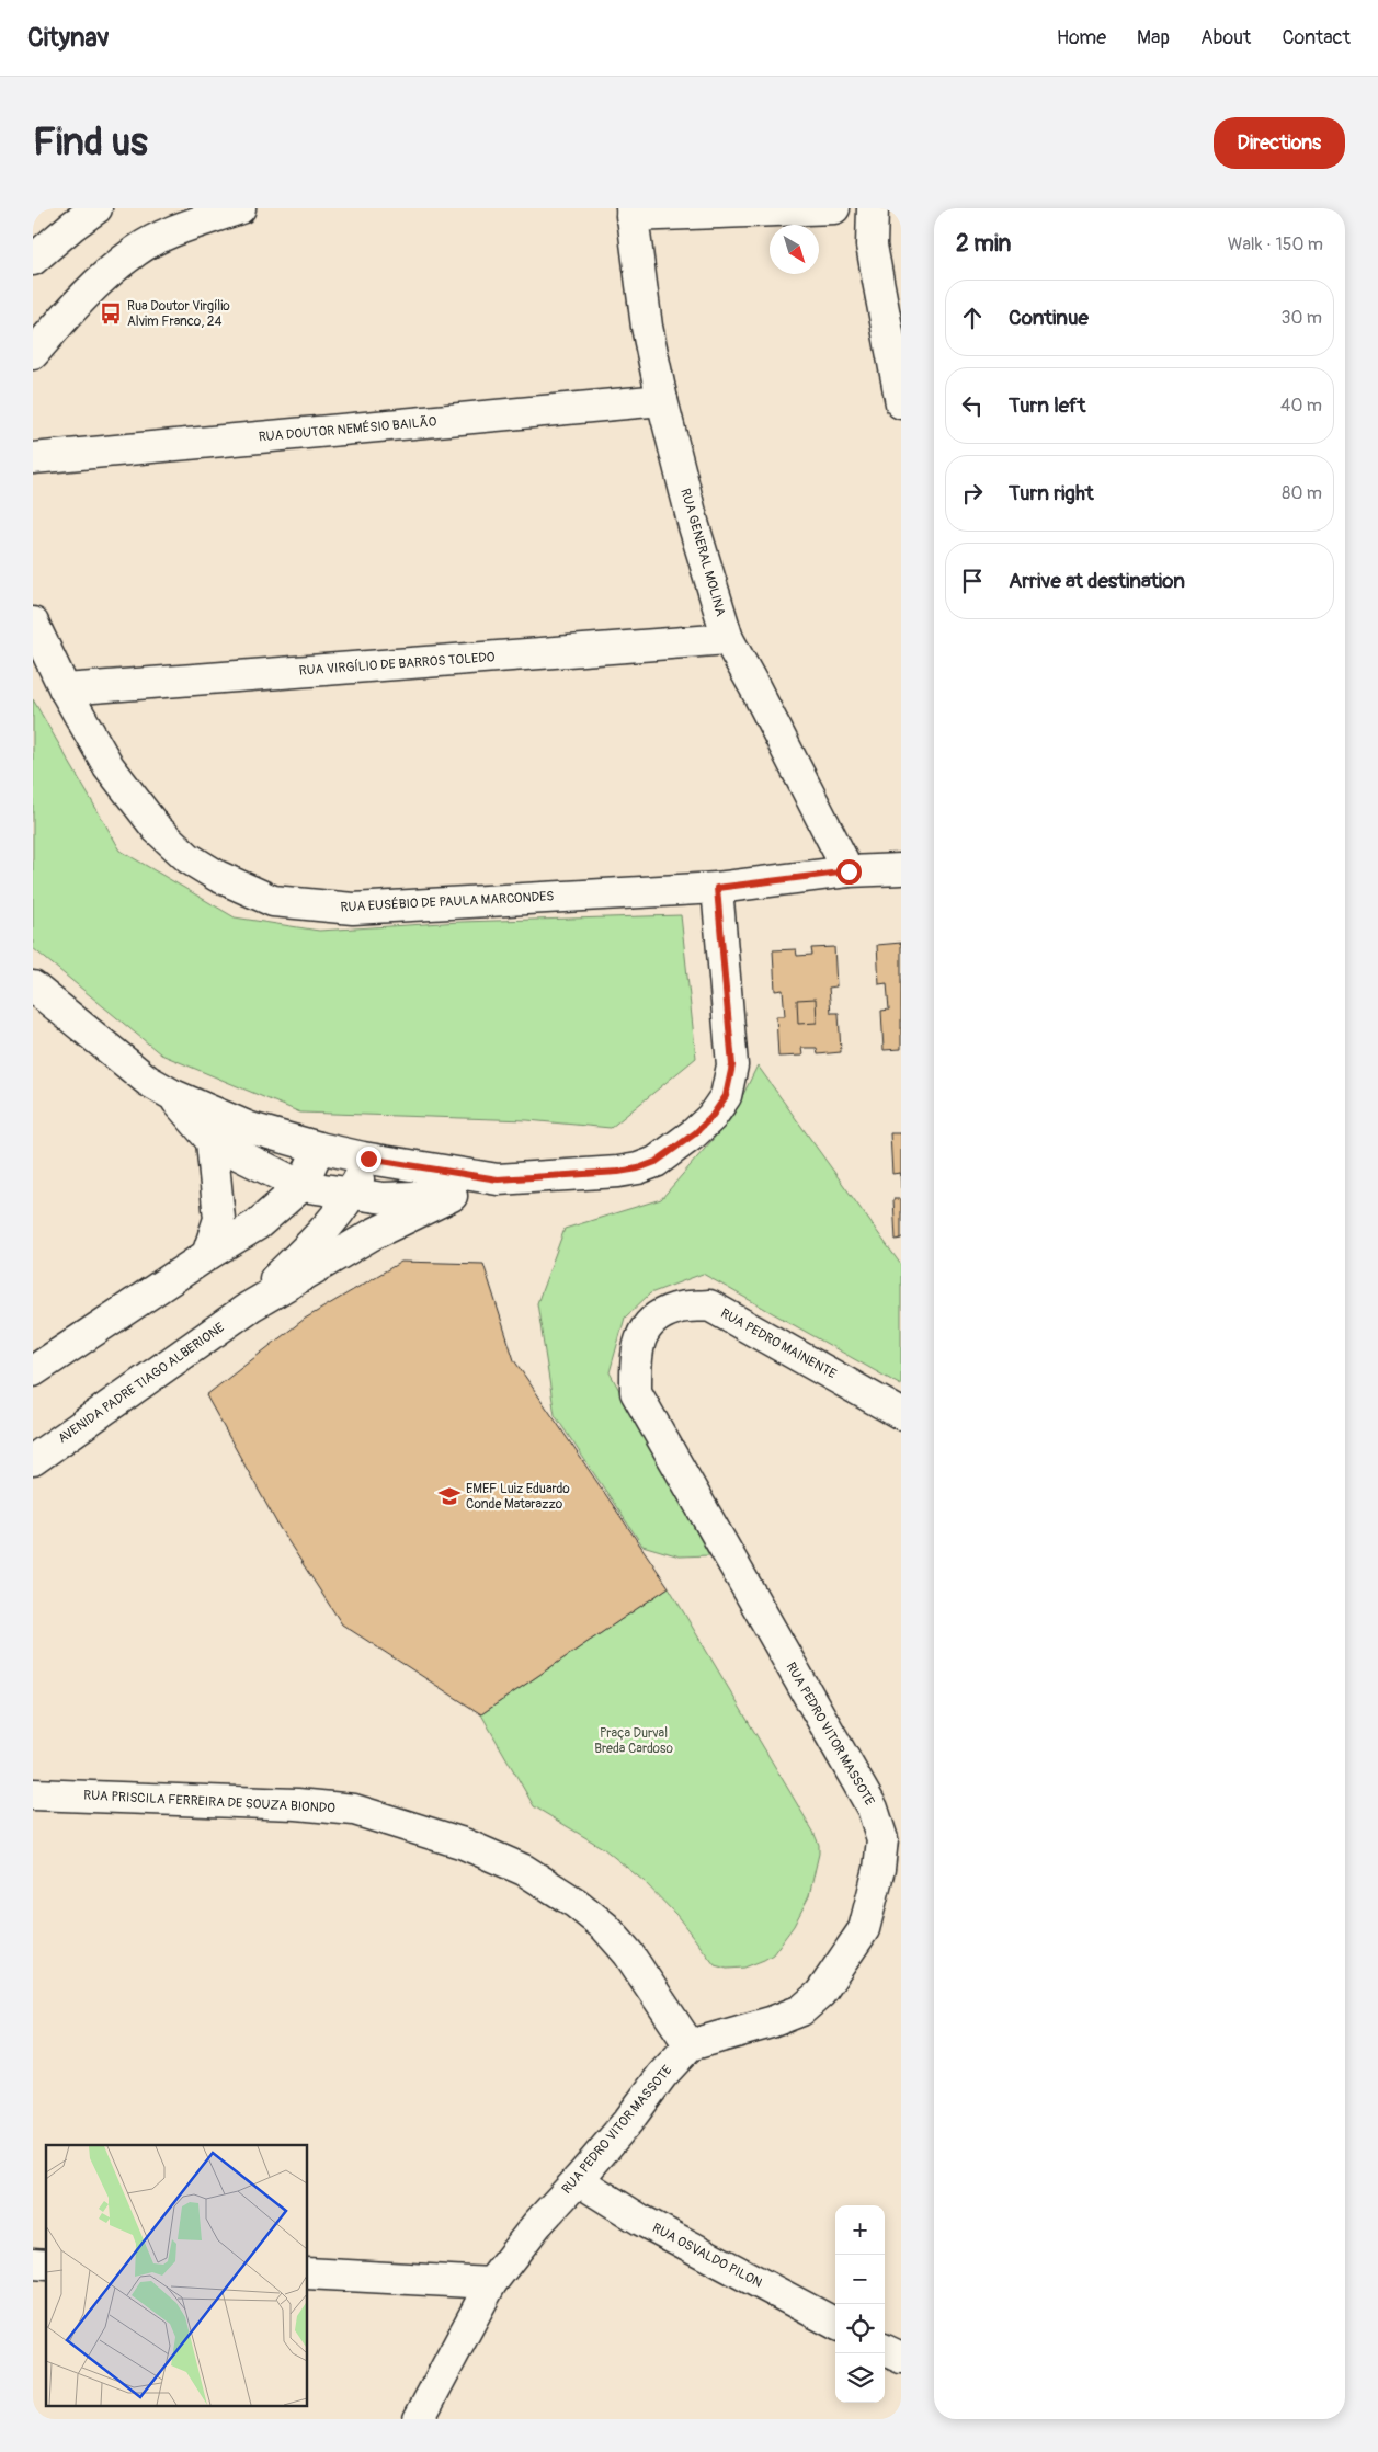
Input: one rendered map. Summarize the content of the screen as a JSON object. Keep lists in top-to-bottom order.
{
  "streets": {
    "street": [
      "RUA DOUTOR NEMÉSIO BAILÃO",
      "RUA GENERAL MOLINA",
      "RUA VIRGÍLIO DE BARROS TOLEDO",
      "RUA EUSÉBIO DE PAULA MARCONDES",
      "RUA PEDRO MAINENTE",
      "AVENIDA PADRE TIAGO ALBERIONE",
      "RUA PEDRO VITOR MASSOTE",
      "RUA PRISCILA FERREIRA DE SOUZA BIONDO",
      "RUA OSVALDO PILON"
    ]
  },
  "crossings": [
    ["RUA DOUTOR NEMÉSIO BAILÃO", "RUA GENERAL MOLINA"],
    ["RUA GENERAL MOLINA", "RUA VIRGÍLIO DE BARROS TOLEDO"],
    ["RUA GENERAL MOLINA", "RUA EUSÉBIO DE PAULA MARCONDES"],
    ["RUA VIRGÍLIO DE BARROS TOLEDO", "RUA EUSÉBIO DE PAULA MARCONDES"],
    ["RUA PEDRO MAINENTE", "RUA PEDRO VITOR MASSOTE"],
    ["RUA PEDRO VITOR MASSOTE", "RUA PRISCILA FERREIRA DE SOUZA BIONDO"],
    ["RUA PEDRO VITOR MASSOTE", "RUA OSVALDO PILON"]
  ],
  "parks": ["Praça Durval Breda Cardoso"],
  "places": {
    "bus stop": ["Rua Doutor Virgílio Alvim Franco, 24"],
    "school or university": ["EMEF Luiz Eduardo Conde Matarazzo"]
  },
  "north": "bottom right",
  "page": {
    "header": "Citynav",
    "nav": [
      "Home",
      "Map",
      "About",
      "Contact"
    ],
    "buttons": "Directions",
    "title": "Find us",
    "heading": ["2 min", "Walk · 150 m"],
    "list": [
      ["Continue", "30 m"],
      ["Turn left", "40 m"],
      ["Turn right", "80 m"],
      "Arrive at destination"
    ],
    "map_buttons": ["+", "−"]
  }
}
